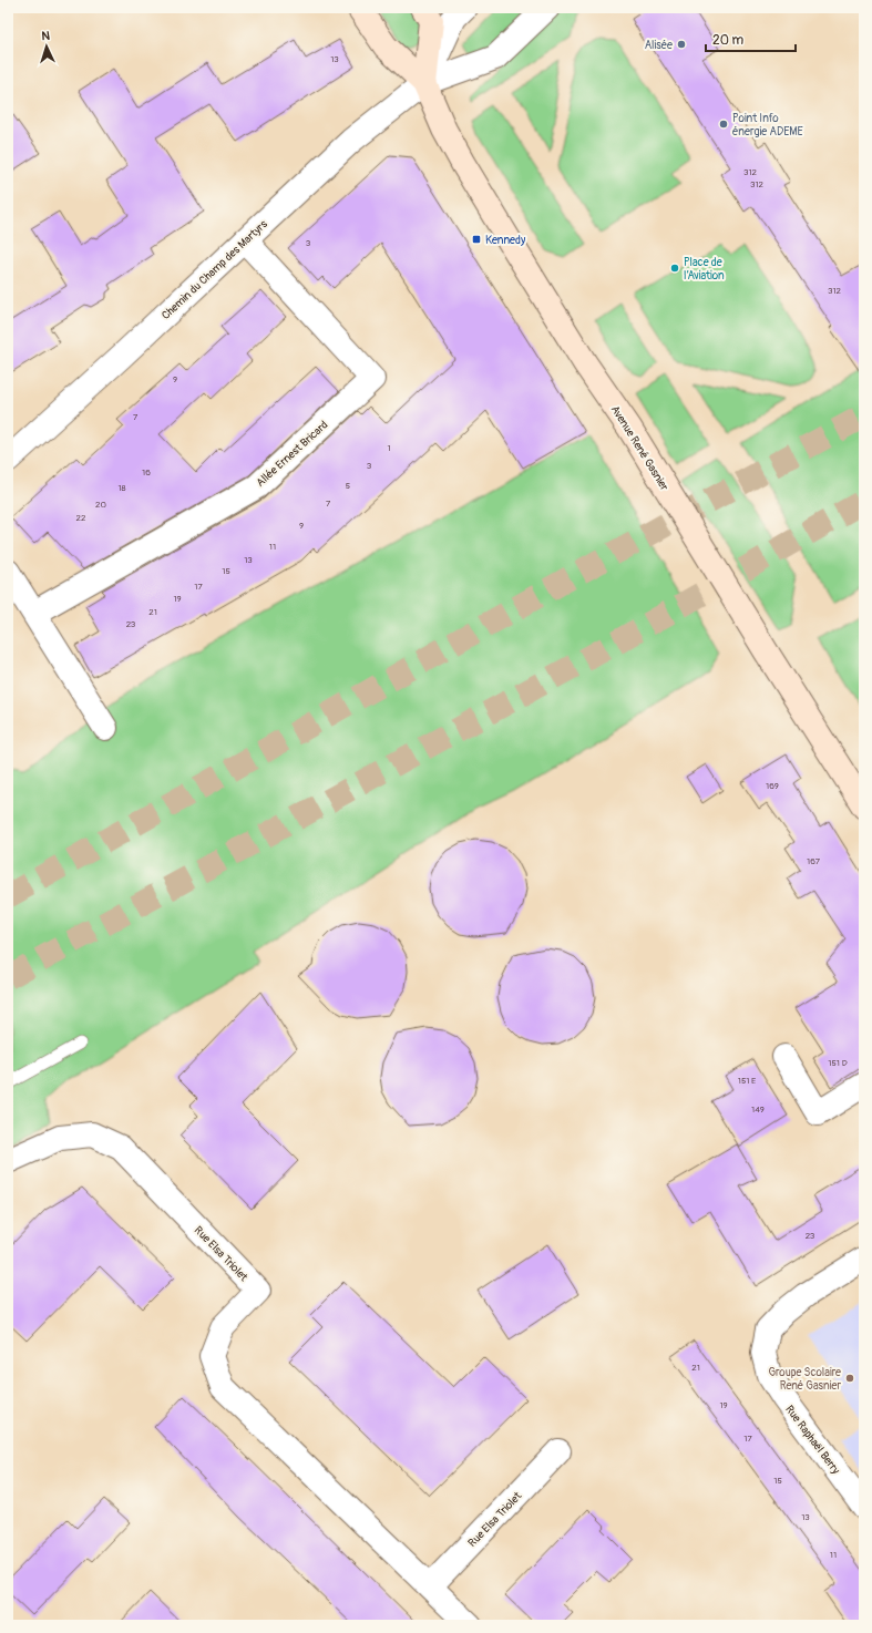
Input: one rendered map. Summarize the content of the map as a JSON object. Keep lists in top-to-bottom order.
{
  "streets": {
    "main road": ["Avenue René Gasnier"],
    "street": [
      "Chemin du Champ des Martyrs",
      "Allée Ernest Bricard",
      "Rue Elsa Triolet",
      "Rue Raphaël Berry"
    ]
  },
  "crossings": [
    ["Chemin du Champ des Martyrs", "Avenue René Gasnier"],
    ["Chemin du Champ des Martyrs", "Allée Ernest Bricard"]
  ],
  "places": {
    "other": [
      "Alisée",
      "Point Info énergie ADEME",
      "Place de l’Aviation",
      "Groupe Scolaire René Gasnier"
    ],
    "transit": ["Kennedy"]
  },
  "house_numbers": [
    "13",
    "312",
    "312",
    "3",
    "312",
    "9",
    "7",
    "1",
    "3",
    "16",
    "5",
    "18",
    "7",
    "20",
    "22",
    "9",
    "11",
    "13",
    "15",
    "17",
    "19",
    "21",
    "23",
    "169",
    "167",
    "151 D",
    "151 E",
    "149",
    "23",
    "21",
    "19",
    "17",
    "15",
    "13",
    "11"
  ],
  "scale_bar": "20 m",
  "north": "top"
}
